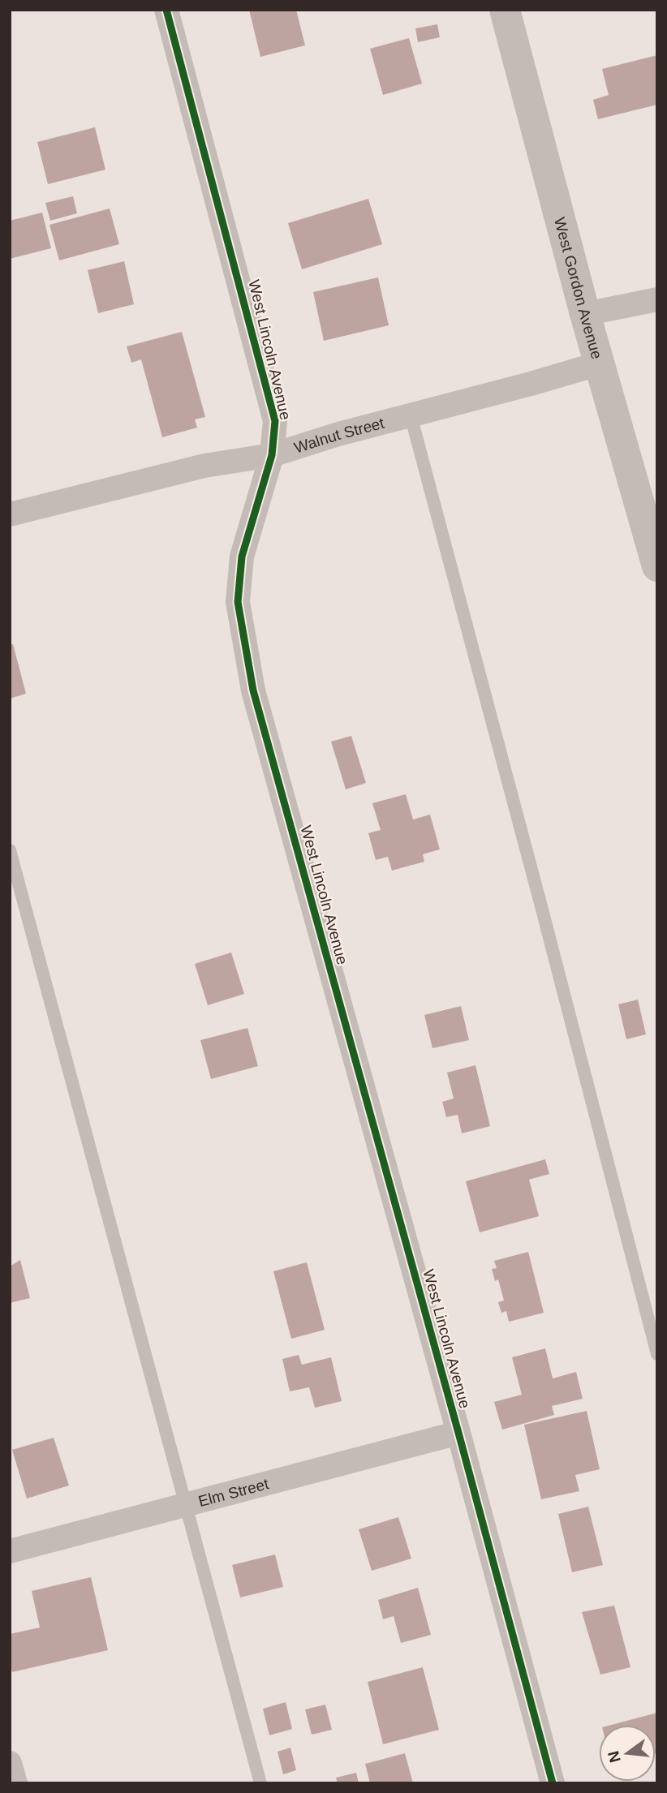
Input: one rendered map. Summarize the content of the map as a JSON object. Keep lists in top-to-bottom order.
{
  "streets": {
    "street": [
      "West Gordon Avenue",
      "West Lincoln Avenue",
      "Walnut Street",
      "Elm Street"
    ]
  },
  "crossings": [
    ["West Gordon Avenue", "Walnut Street"],
    ["West Lincoln Avenue", "Walnut Street"],
    ["West Lincoln Avenue", "Elm Street"]
  ],
  "north": "left"
}
